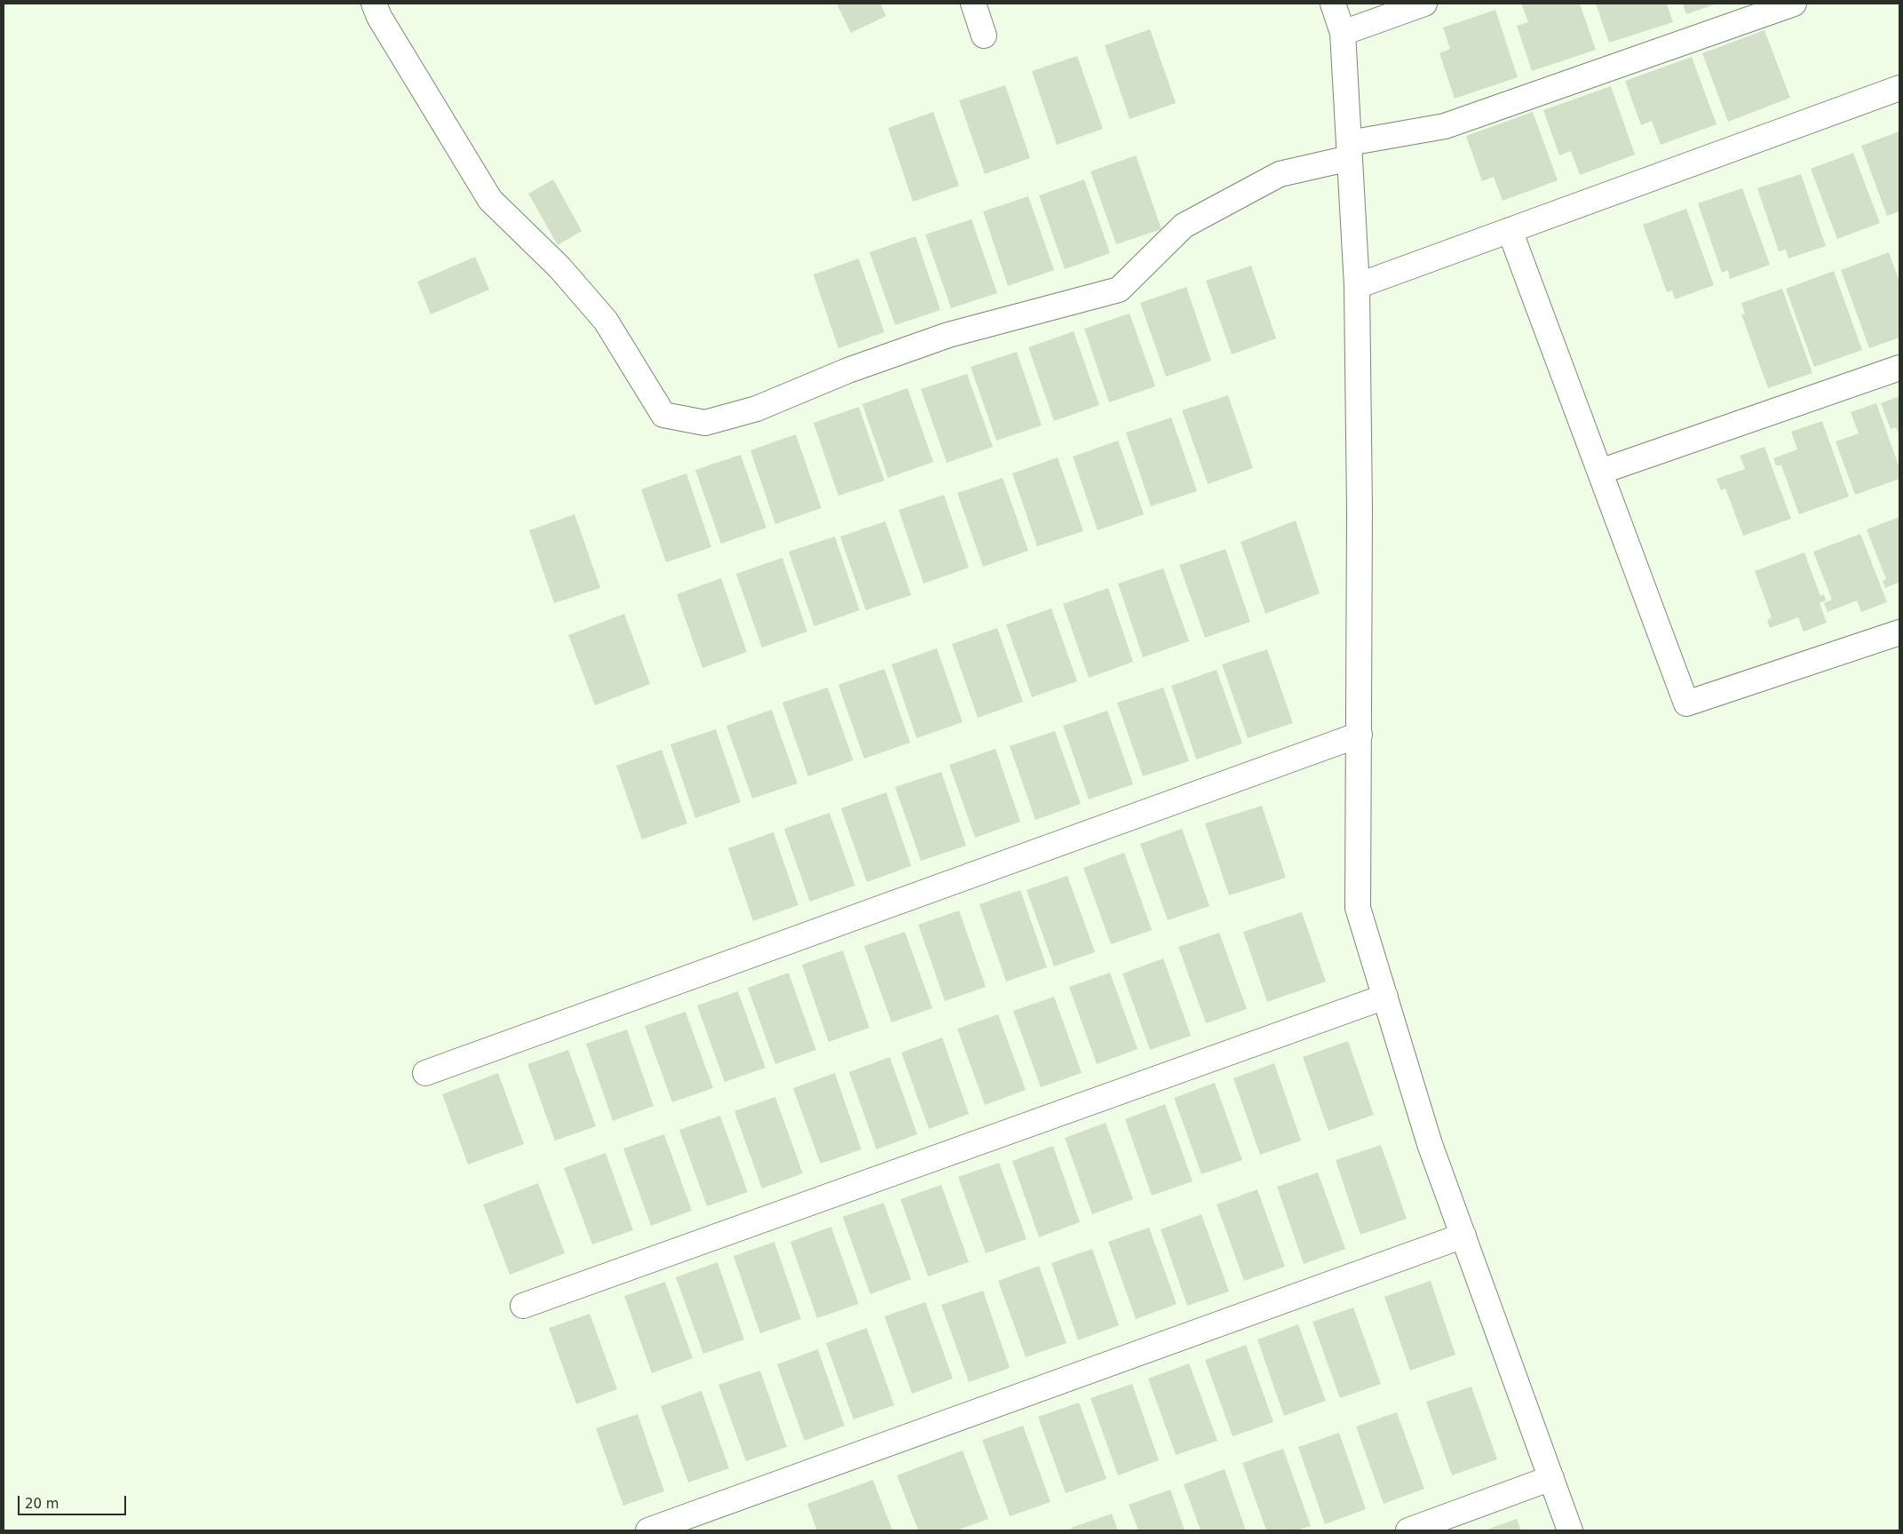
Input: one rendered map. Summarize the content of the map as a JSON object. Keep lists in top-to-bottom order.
{
  "scale_bar": "20 m"
}
